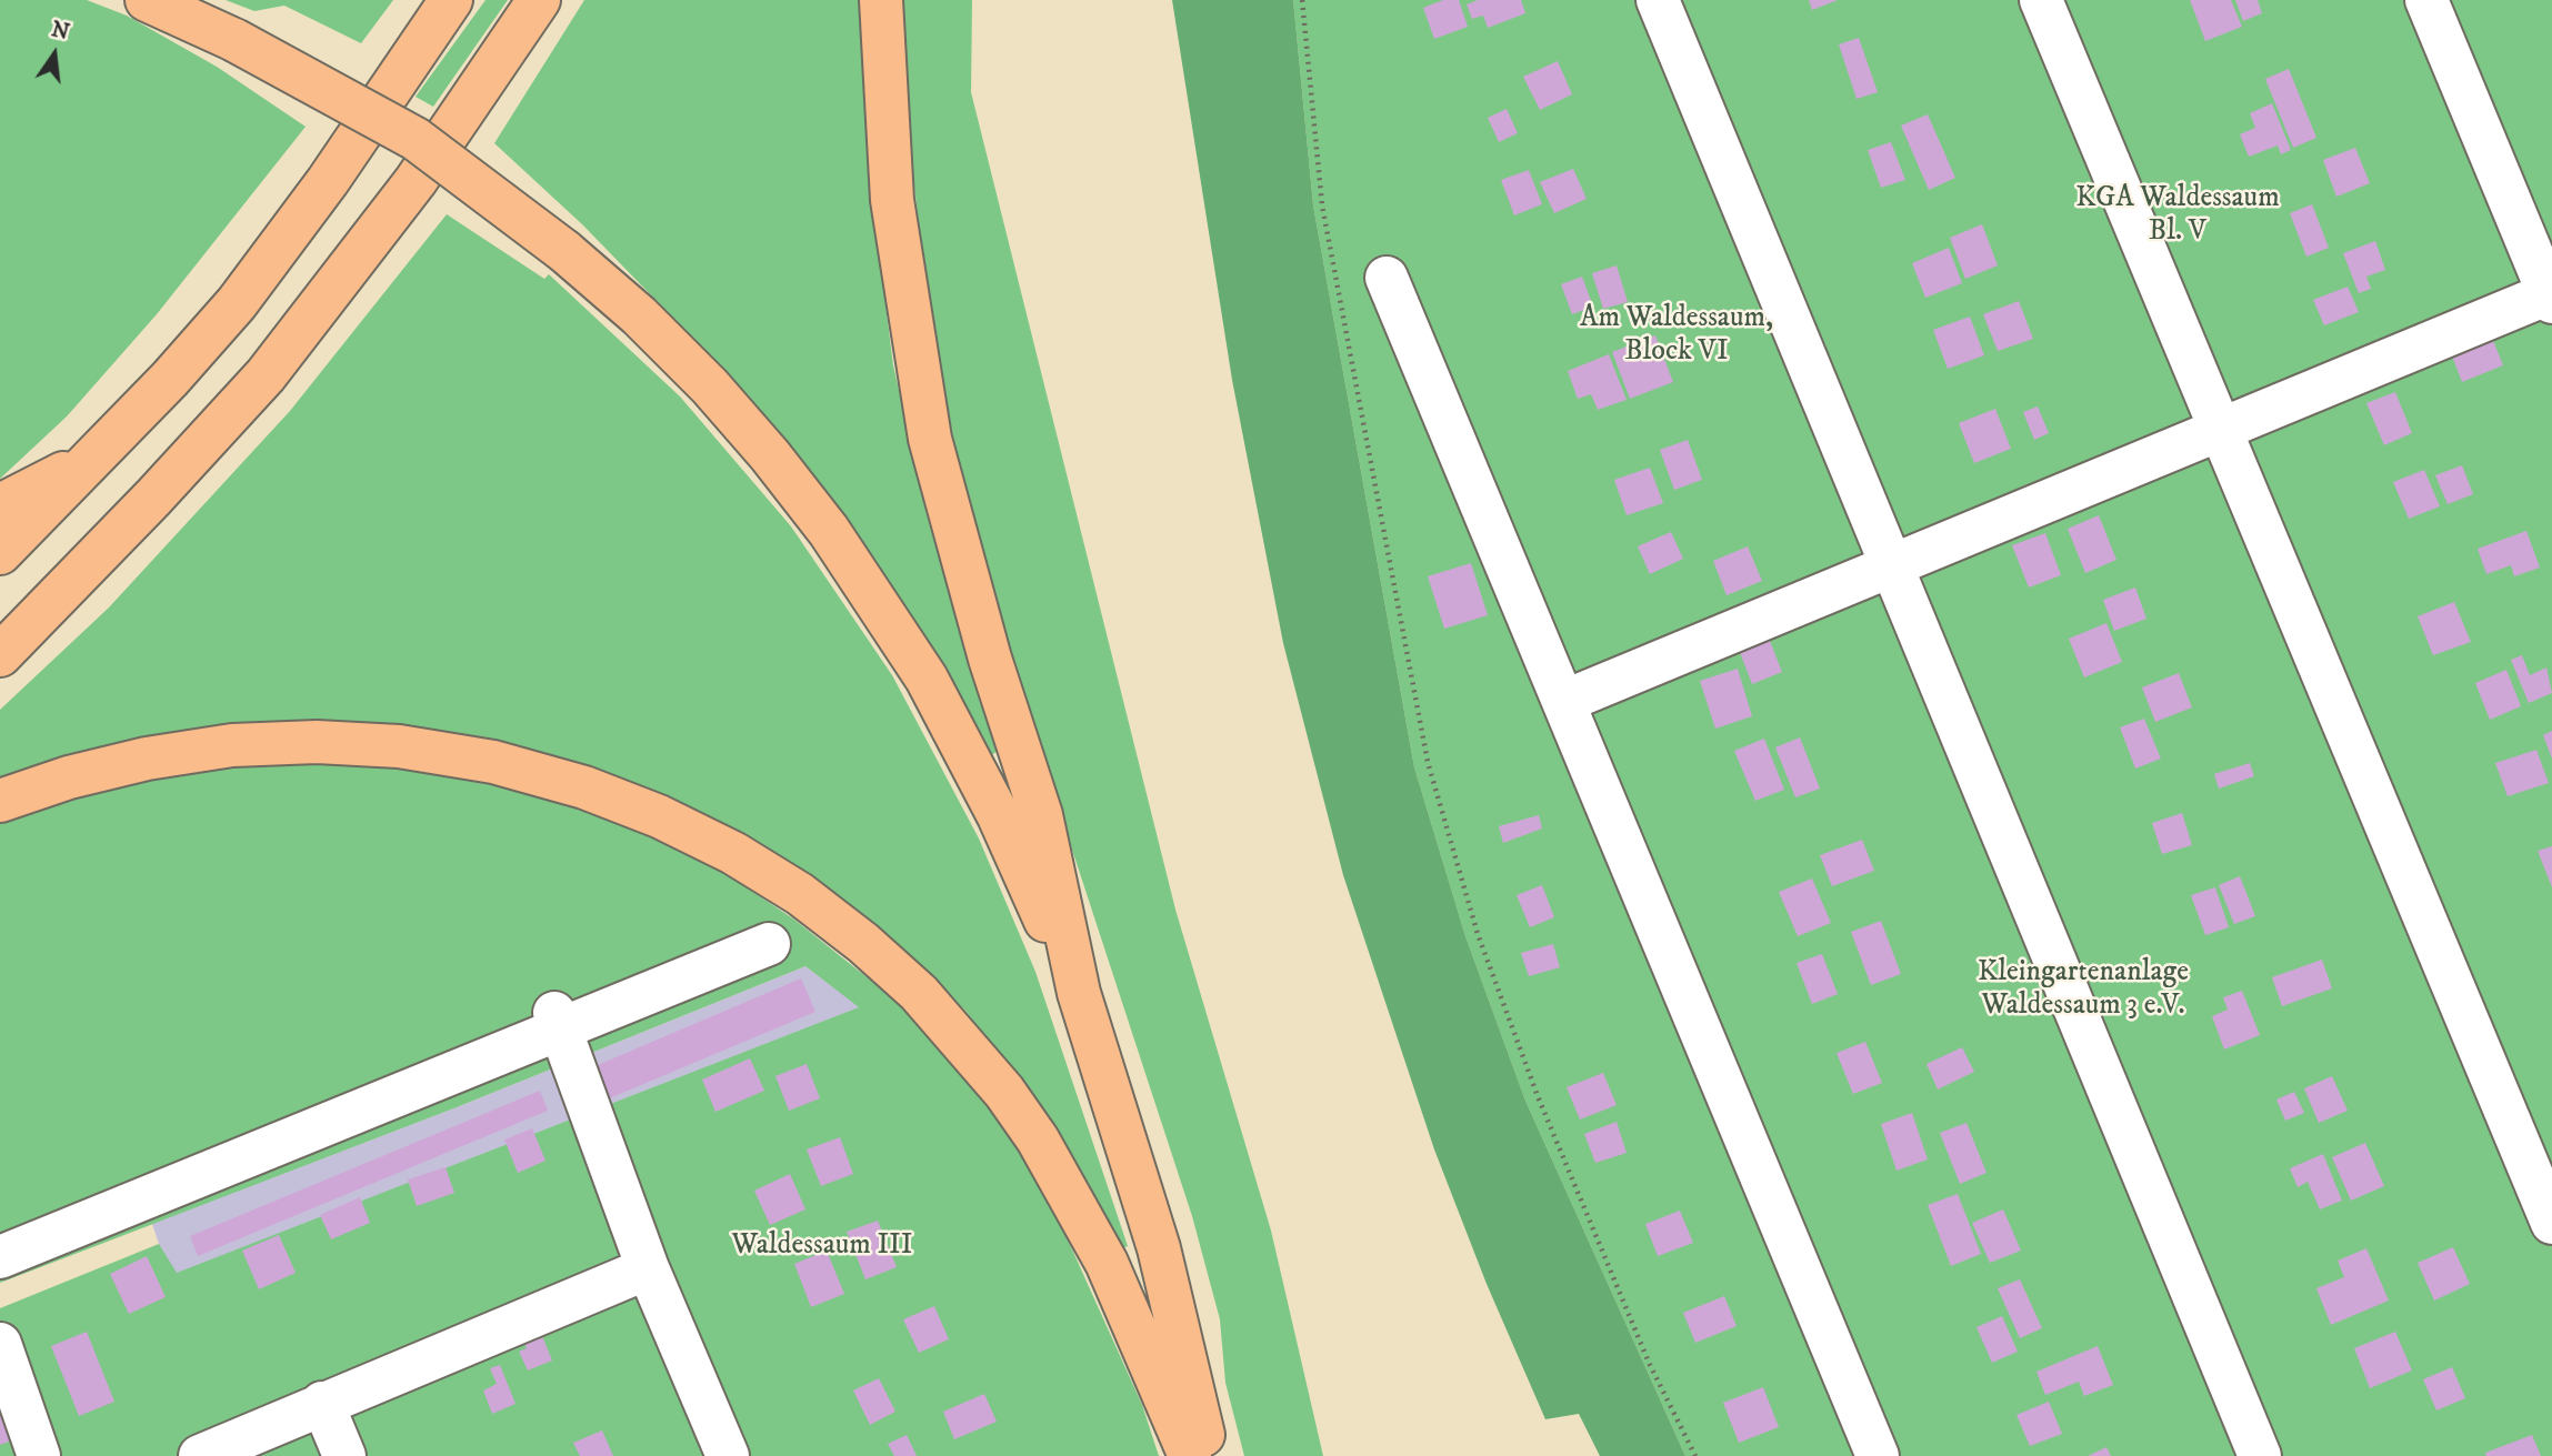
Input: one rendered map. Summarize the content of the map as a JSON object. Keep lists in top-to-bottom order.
{
  "parks": [
    "KGA Waldessaum Bl. V",
    "Am Waldessaum, Block VI",
    "Kleingartenanlage Waldessaum 3 e.V.",
    "Waldessaum III"
  ],
  "north": "top"
}
